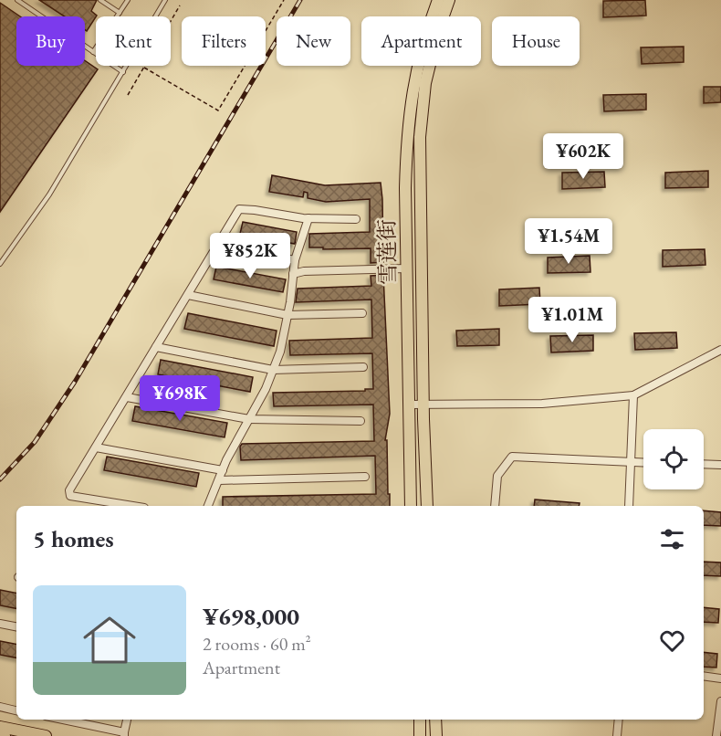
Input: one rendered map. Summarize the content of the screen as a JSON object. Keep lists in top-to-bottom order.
{
  "streets": {
    "main road": ["雪莲街"]
  },
  "page": {
    "chip": [
      "Buy",
      "Rent",
      "Filters",
      "New",
      "Apartment",
      "House"
    ],
    "price": [
      "¥602K",
      "¥1.54M",
      "¥852K",
      "¥1.01M",
      "¥698K"
    ],
    "heading": "5 homes",
    "list": [
      {
        "name": "¥698,000",
        "note": "2 rooms · 60 m² · Apartment"
      }
    ]
  }
}
